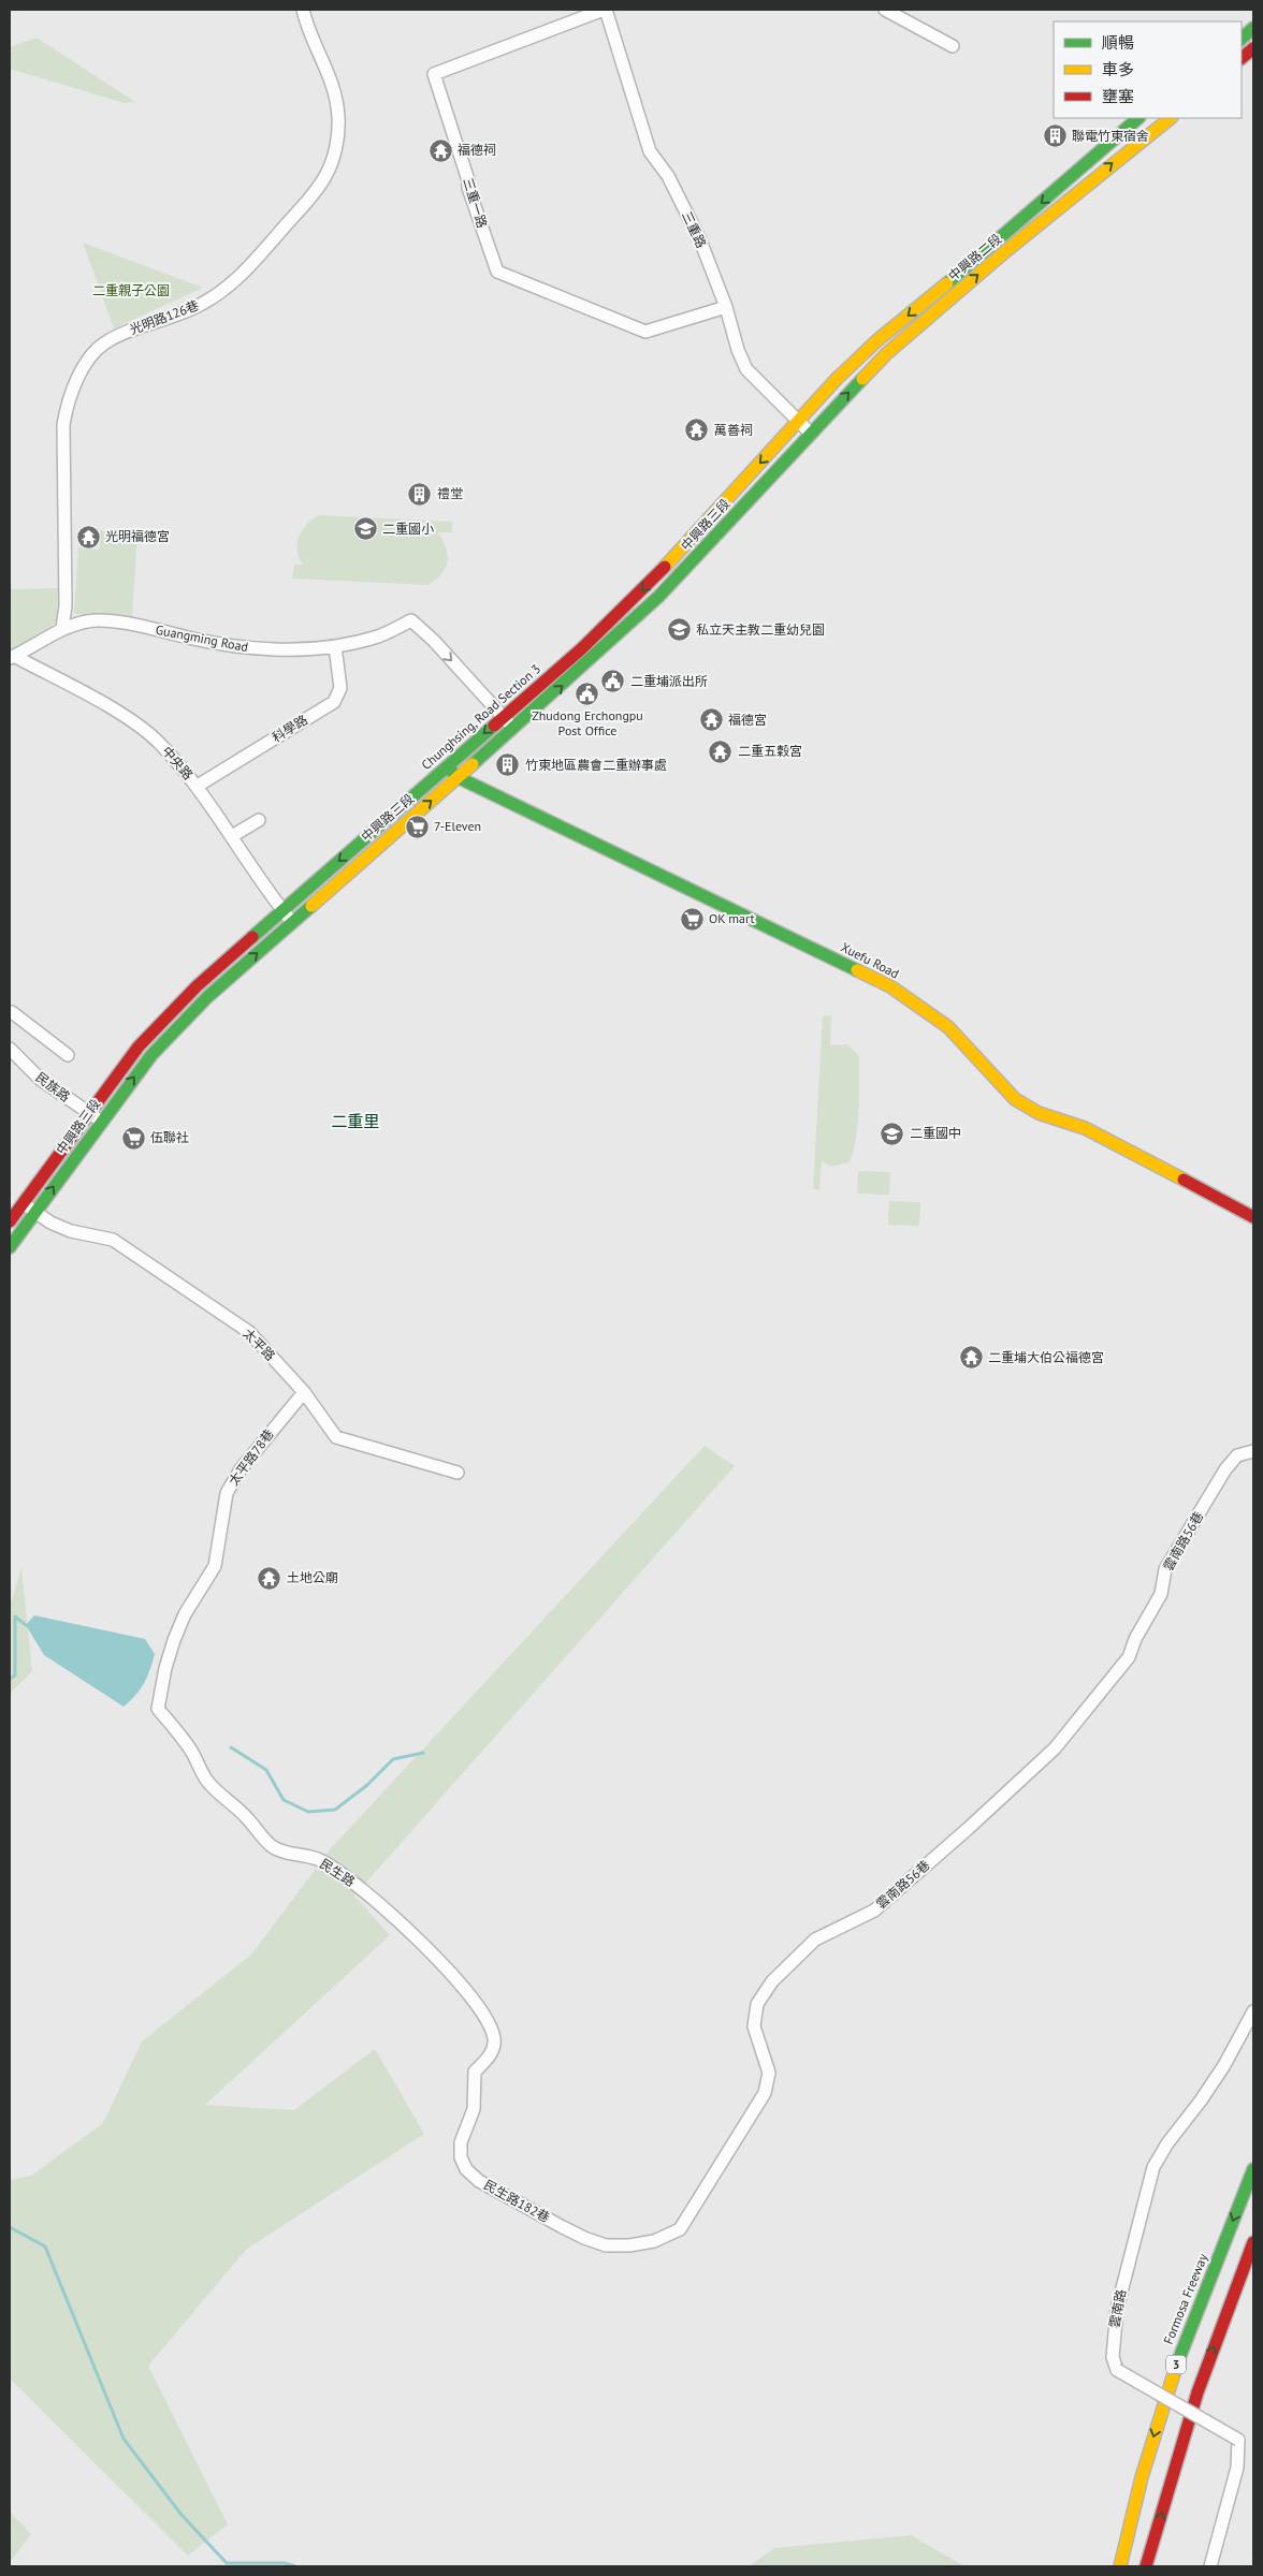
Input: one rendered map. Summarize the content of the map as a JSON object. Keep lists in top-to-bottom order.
{
  "streets": {
    "main road": [
      "中興路二段",
      "中興路三段",
      "Chunghsing, Road Section 3",
      "Xuefu Road",
      "Formosa Freeway",
      "3"
    ],
    "street": [
      "三重一路",
      "三重路",
      "光明路126巷",
      "Guangming Road",
      "科學路",
      "中央路",
      "民族路",
      "太平路",
      "太平路78巷",
      "雲南路56巷",
      "民生路",
      "民生路182巷",
      "雲南路"
    ]
  },
  "crossings": [
    ["三重一路", "三重路"],
    ["三重路", "中興路二段"],
    ["三重路", "中興路三段"],
    ["三重路", "Chunghsing, Road Section 3"],
    ["中興路二段", "中興路三段"],
    ["光明路126巷", "Guangming Road"],
    ["中興路三段", "Guangming Road"],
    ["中興路三段", "中央路"],
    ["中興路三段", "Xuefu Road"],
    ["中興路三段", "民族路"],
    ["中興路三段", "太平路"],
    ["Guangming Road", "Chunghsing, Road Section 3"],
    ["Guangming Road", "科學路"],
    ["Guangming Road", "中央路"],
    ["Chunghsing, Road Section 3", "中央路"],
    ["Chunghsing, Road Section 3", "Xuefu Road"],
    ["Chunghsing, Road Section 3", "民族路"],
    ["Chunghsing, Road Section 3", "太平路"],
    ["科學路", "中央路"],
    ["太平路", "太平路78巷"],
    ["太平路78巷", "民生路"],
    ["雲南路56巷", "民生路182巷"],
    ["民生路", "民生路182巷"]
  ],
  "one_way": ["中興路二段", "中興路三段", "Chunghsing, Road Section 3"],
  "districts": ["二重里"],
  "parks": ["二重親子公園"],
  "places": {
    "building": ["聯電竹東宿舍", "禮堂", "竹東地區農會二重辦事處"],
    "temple": [
      "福德祠",
      "萬善祠",
      "光明福德宮",
      "福德宮",
      "二重五穀宮",
      "二重埔大伯公福德宮",
      "土地公廟"
    ],
    "school or university": ["二重國小", "私立天主教二重幼兒園", "二重國中"],
    "public building": ["二重埔派出所", "Zhudong Erchongpu Post Office"],
    "supermarket": ["7-Eleven", "OK mart", "伍聯社"]
  },
  "legend": ["順暢", "車多", "壅塞"]
}
